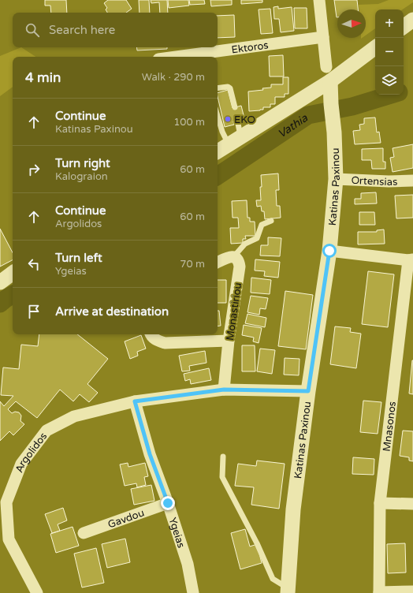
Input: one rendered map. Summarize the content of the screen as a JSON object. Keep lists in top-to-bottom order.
{
  "streets": {
    "street": [
      "Ektoros",
      "Ortensias",
      "Katinas Paxinou",
      "Monastiriou",
      "Mnasonos",
      "Argolidos",
      "Gavdou",
      "Ygeias"
    ]
  },
  "crossings": [
    ["Ektoros", "Katinas Paxinou"],
    ["Ortensias", "Katinas Paxinou"],
    ["Katinas Paxinou", "Argolidos"],
    ["Monastiriou", "Argolidos"],
    ["Argolidos", "Ygeias"],
    ["Gavdou", "Ygeias"]
  ],
  "water": ["Vathia"],
  "places": ["EKO"],
  "north": "right",
  "page": {
    "map_buttons": ["+", "−"],
    "search": "Search here",
    "heading": ["4 min", "Walk · 290 m"],
    "list": [
      ["Continue", "Katinas Paxinou", "100 m"],
      ["Turn right", "Kalograion", "60 m"],
      ["Continue", "Argolidos", "60 m"],
      ["Turn left", "Ygeias", "70 m"],
      "Arrive at destination"
    ]
  }
}
